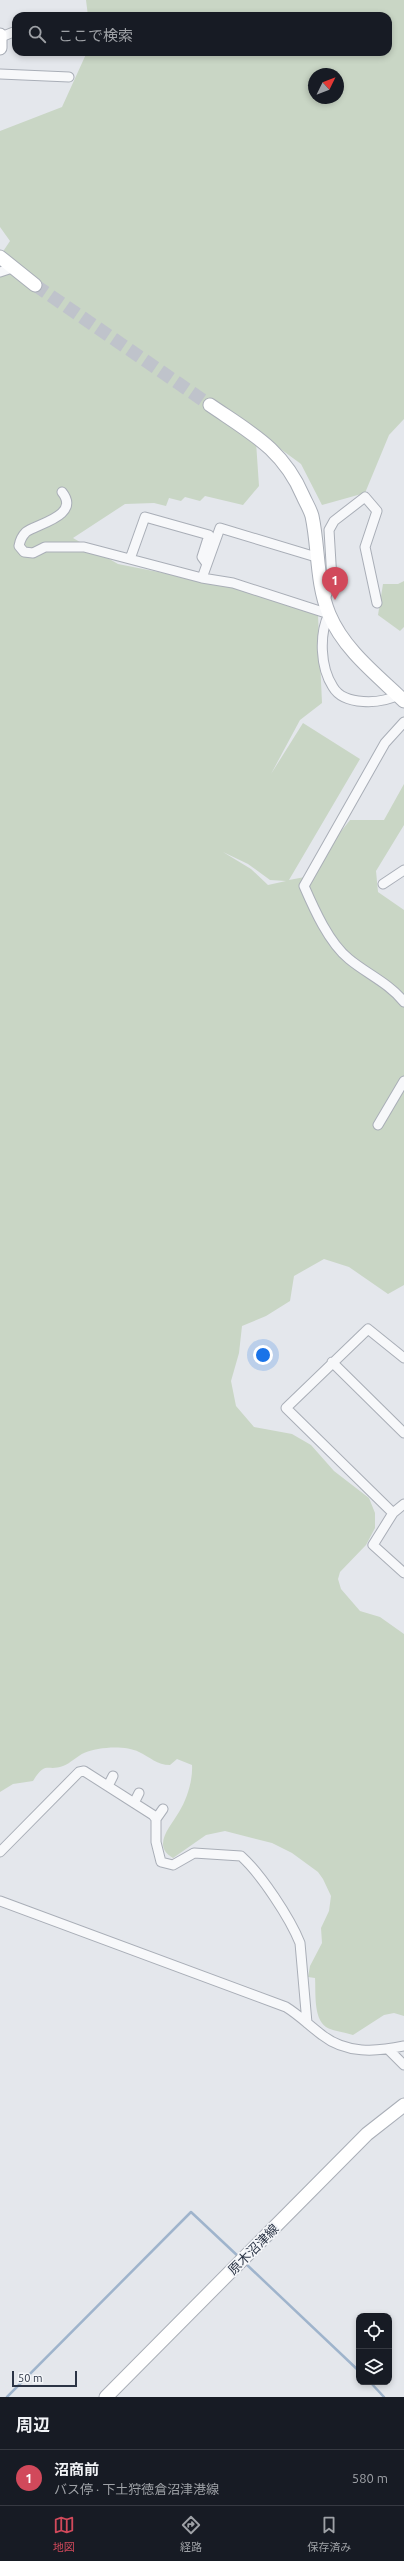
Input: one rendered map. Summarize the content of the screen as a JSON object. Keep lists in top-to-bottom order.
{
  "streets": {
    "main road": ["原木沼津線"]
  },
  "scale_bar": "50 m",
  "north": "top right",
  "page": {
    "search": "ここで検索",
    "pins": "1",
    "scale": "50 m",
    "heading": "周辺",
    "list": [
      {
        "mark": "1",
        "name": "沼商前",
        "note": "バス停 · 下土狩徳倉沼津港線",
        "value": "580 m"
      }
    ],
    "nav": ["地図", "経路", "保存済み"]
  }
}
